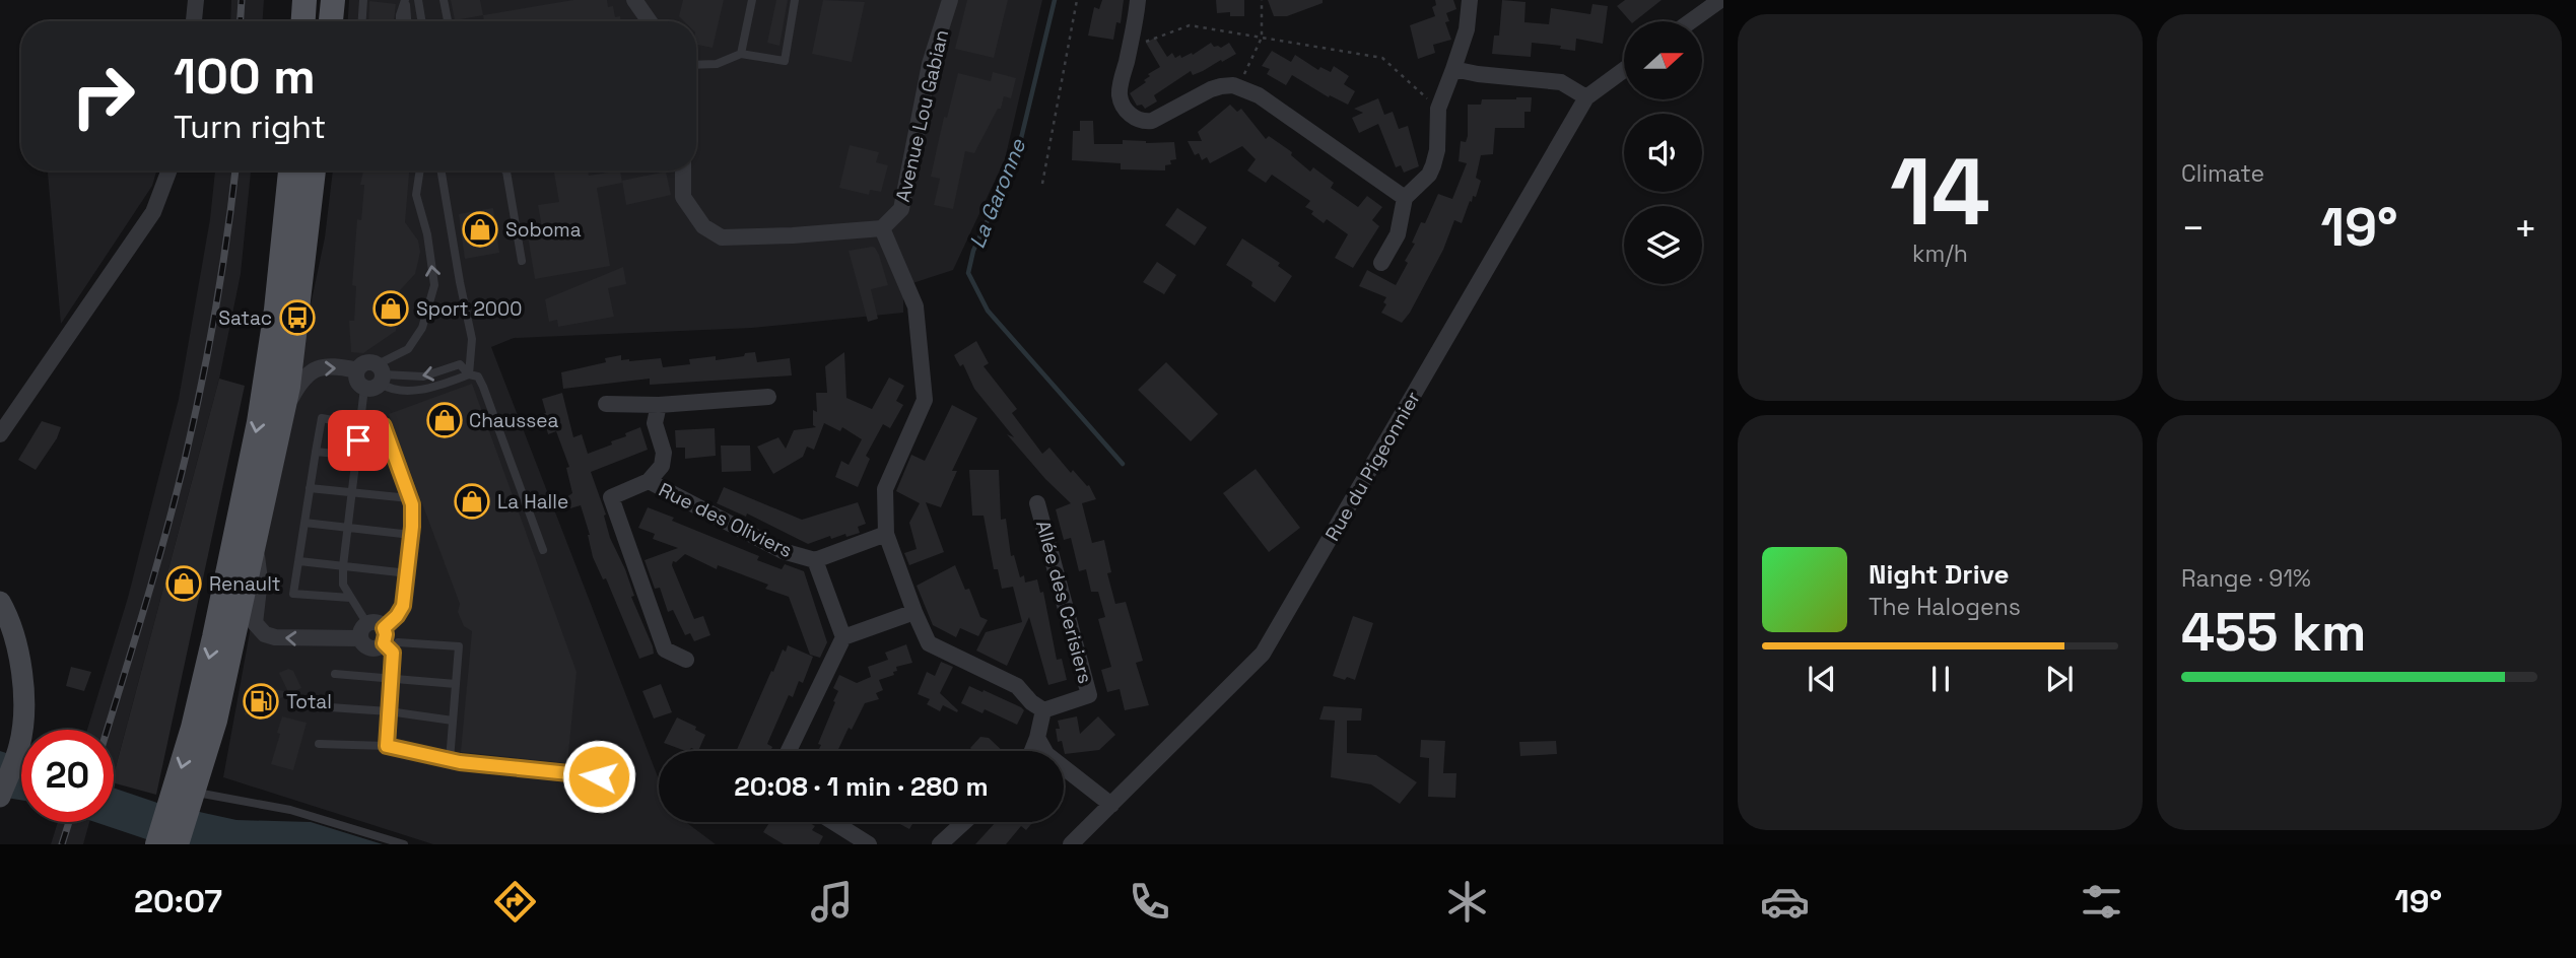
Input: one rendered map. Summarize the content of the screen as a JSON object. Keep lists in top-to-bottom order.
{
  "streets": {
    "street": [
      "Avenue Lou Gabian",
      "Rue du Pigeonnier",
      "Rue des Oliviers",
      "Allée des Cerisiers"
    ]
  },
  "water": ["La Garonne"],
  "places": {
    "shop": [
      "Soboma",
      "Sport 2000",
      "Chaussea",
      "La Halle",
      "Renault"
    ],
    "bus stop": ["Satac"],
    "fuel station": ["Total"]
  },
  "north": "right",
  "page": {
    "tile": [
      ["14", "km/h"],
      "Climate",
      ["Range · 91%", "455 km"]
    ],
    "turn": ["100 m", "Turn right"],
    "heat": ["−", "19°", "+"],
    "song": ["Night Drive", "The Halogens"],
    "limit": "20",
    "trip": "20:08 · 1 min · 280 m",
    "tabs": ["20:07", "19°"]
  }
}
